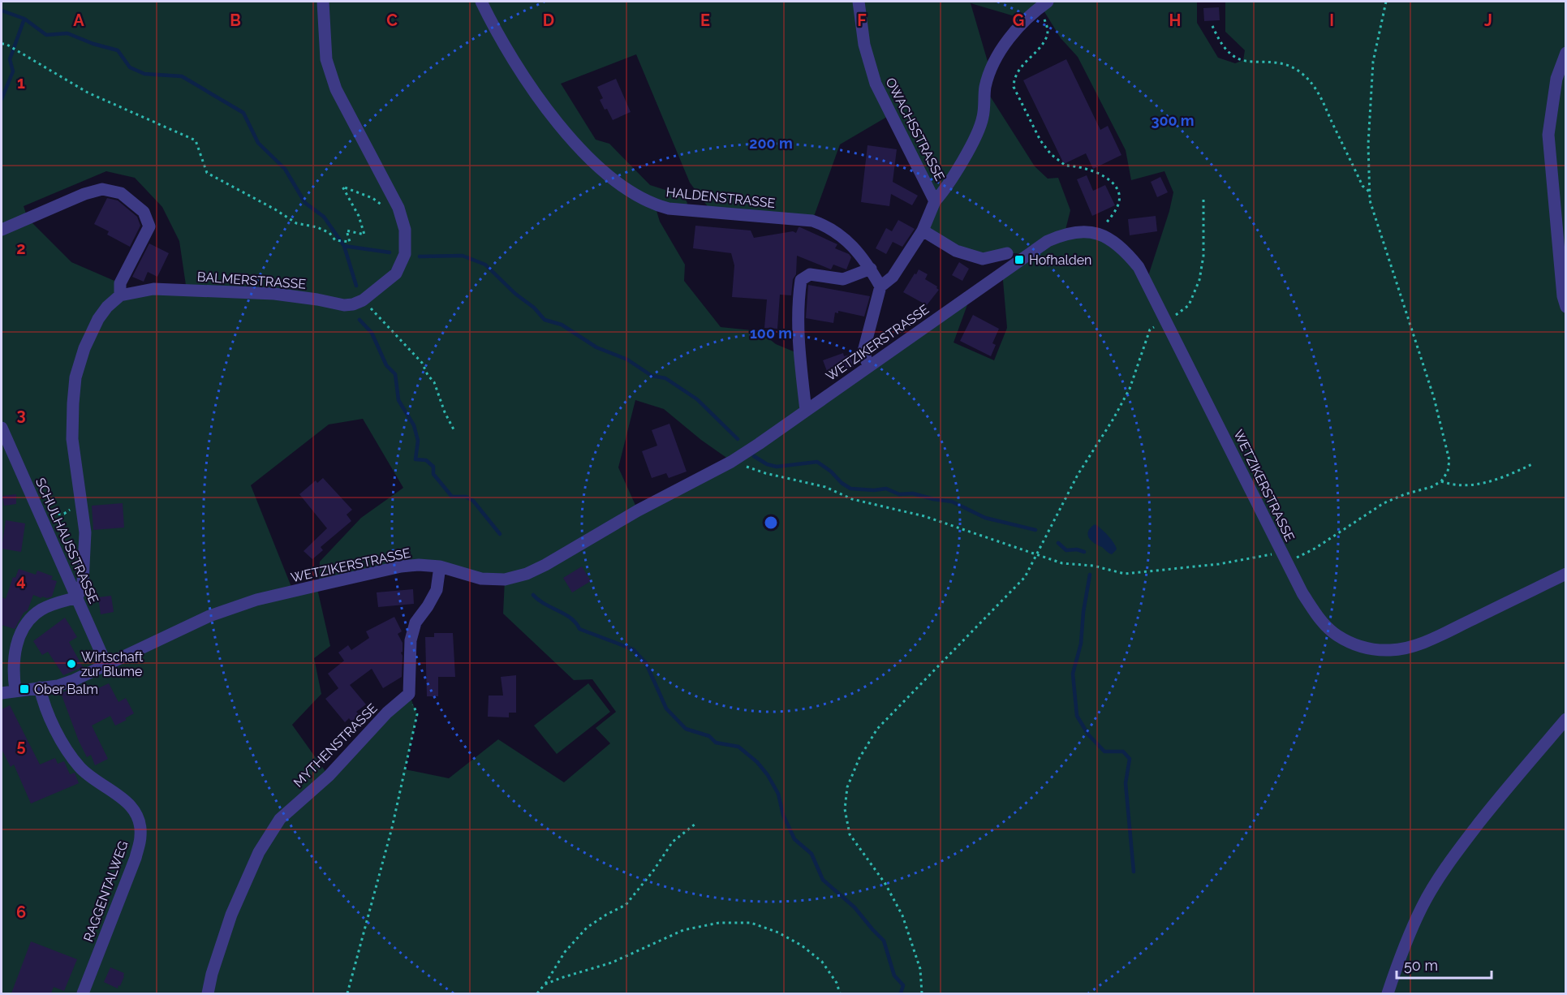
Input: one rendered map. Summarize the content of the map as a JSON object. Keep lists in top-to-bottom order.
{
  "streets": {
    "street": [
      "OWACHSSTRASSE",
      "HALDENSTRASSE",
      "BALMERSTRASSE",
      "WETZIKERSTRASSE",
      "SCHULHAUSSTRASSE",
      "MYTHENSTRASSE",
      "RAGGENTALWEG"
    ]
  },
  "crossings": [
    ["OWACHSSTRASSE", "HALDENSTRASSE"],
    ["WETZIKERSTRASSE", "SCHULHAUSSTRASSE"],
    ["WETZIKERSTRASSE", "RAGGENTALWEG"]
  ],
  "places": {
    "transit": ["Hofhalden", "Ober Balm"],
    "other": ["Wirtschaft zur Blume"]
  },
  "scale_bar": "50 m",
  "grid": {
    "columns": [
      "A",
      "B",
      "C",
      "D",
      "E",
      "F",
      "G",
      "H",
      "I",
      "J"
    ],
    "rows": [
      "1",
      "2",
      "3",
      "4",
      "5",
      "6"
    ]
  },
  "rings": ["300 m", "200 m", "100 m"]
}
